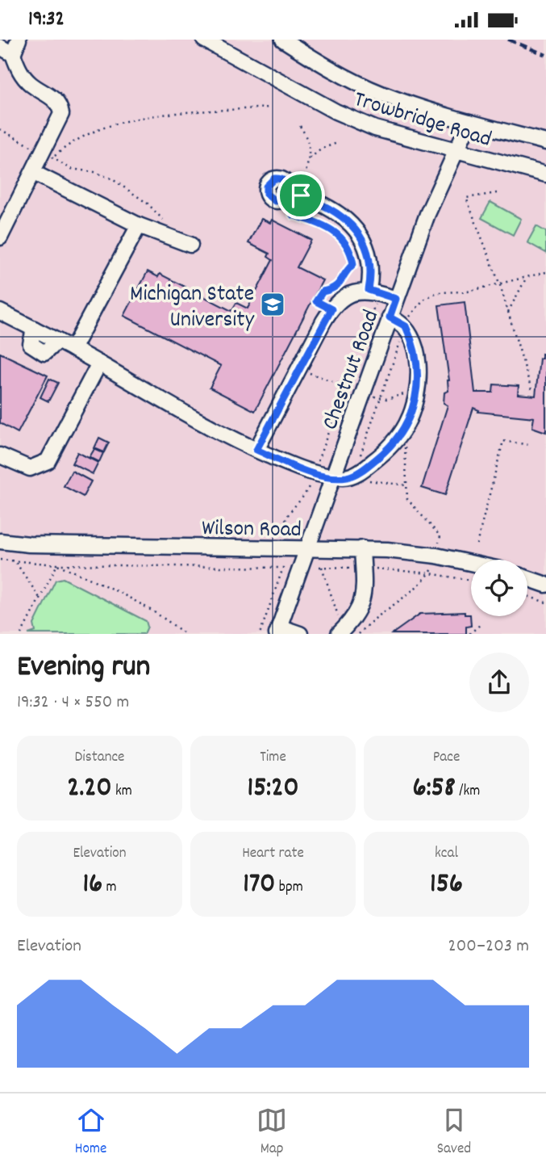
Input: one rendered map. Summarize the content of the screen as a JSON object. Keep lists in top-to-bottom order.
{
  "streets": {
    "street": ["Trowbridge Road", "Chestnut Road", "Wilson Road"]
  },
  "crossings": [
    ["Trowbridge Road", "Chestnut Road"],
    ["Chestnut Road", "Wilson Road"]
  ],
  "places": {
    "school or university": ["Michigan State University"]
  },
  "page": {
    "status": "19:32",
    "heading": ["Evening run", "19:32 · 4 × 550 m"],
    "stats": [
      ["Distance", "2.20 km"],
      ["Time", "15:20"],
      ["Pace", "6:58 /km"],
      ["Elevation", "16 m"],
      ["Heart rate", "170 bpm"],
      ["kcal", "156"]
    ],
    "chart": ["Elevation", "200–203 m"],
    "tabs": ["Home", "Map", "Saved"]
  }
}
